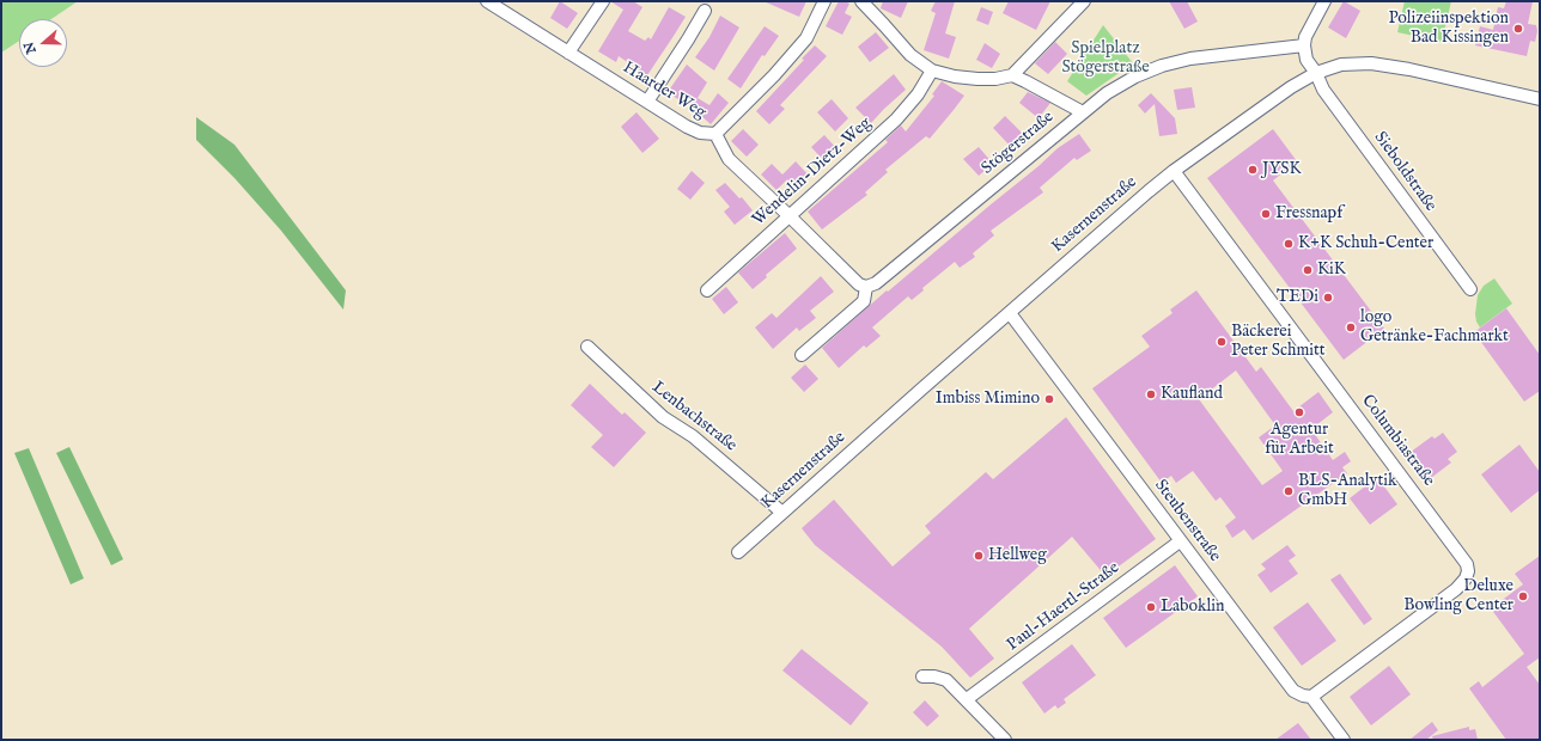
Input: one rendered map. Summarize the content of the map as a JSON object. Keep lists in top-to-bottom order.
{
  "streets": {
    "street": [
      "Haarder Weg",
      "Stögerstraße",
      "Wendelin-Dietz-Weg",
      "Sieboldstraße",
      "Kasernenstraße",
      "Lenbachstraße",
      "Columbiastraße",
      "Steubenstraße",
      "Paul-Haertl-Straße"
    ]
  },
  "crossings": [
    ["Haarder Weg", "Stögerstraße"],
    ["Haarder Weg", "Wendelin-Dietz-Weg"],
    ["Sieboldstraße", "Kasernenstraße"],
    ["Kasernenstraße", "Lenbachstraße"],
    ["Kasernenstraße", "Columbiastraße"],
    ["Kasernenstraße", "Steubenstraße"],
    ["Columbiastraße", "Steubenstraße"],
    ["Steubenstraße", "Paul-Haertl-Straße"]
  ],
  "parks": ["Spielplatz Stögerstraße"],
  "places": [
    "Polizeiinspektion Bad Kissingen",
    "JYSK",
    "Fressnapf",
    "K+K Schuh-Center",
    "KiK",
    "TEDi",
    "logo Getränke-Fachmarkt",
    "Bäckerei Peter Schmitt",
    "Kaufland",
    "Imbiss Mimino",
    "Agentur für Arbeit",
    "BLS-Analytik GmbH",
    "Hellweg",
    "Deluxe Bowling Center",
    "Laboklin"
  ],
  "north": "left"
}
